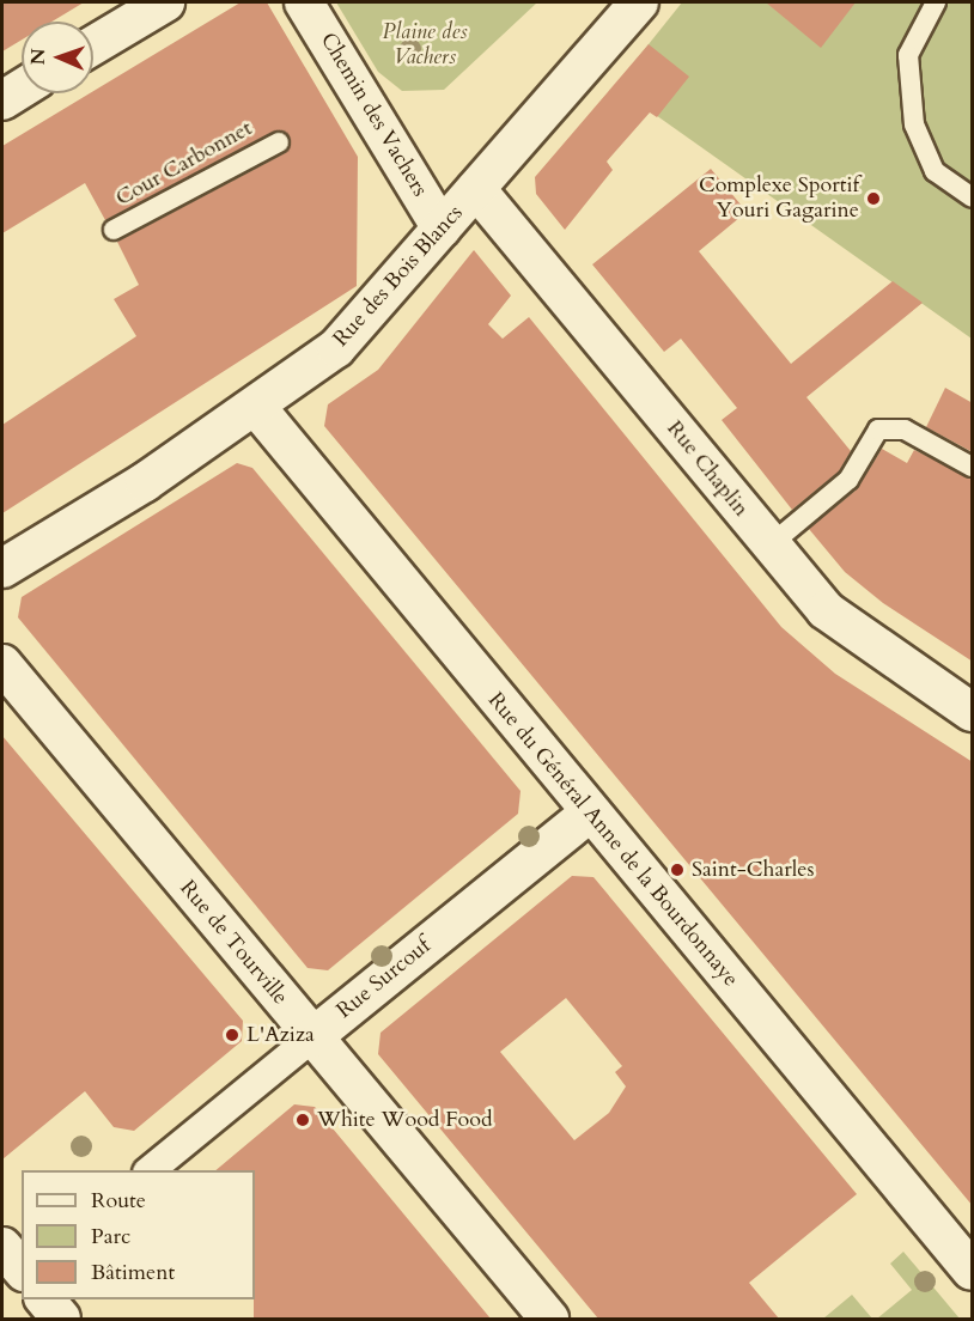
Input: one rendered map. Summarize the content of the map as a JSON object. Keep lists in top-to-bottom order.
{
  "streets": {
    "street": [
      "Chemin des Vachers",
      "Rue des Bois Blancs",
      "Rue Chaplin",
      "Rue du Général Anne de la Bourdonnaye",
      "Rue de Tourville",
      "Rue Surcouf"
    ],
    "lane": ["Cour Carbonnet"]
  },
  "crossings": [
    ["Chemin des Vachers", "Rue des Bois Blancs"],
    ["Rue des Bois Blancs", "Rue Chaplin"],
    ["Rue des Bois Blancs", "Rue du Général Anne de la Bourdonnaye"],
    ["Rue du Général Anne de la Bourdonnaye", "Rue Surcouf"],
    ["Rue de Tourville", "Rue Surcouf"]
  ],
  "parks": ["Plaine des Vachers"],
  "places": [
    "Complexe Sportif Youri Gagarine",
    "Saint-Charles",
    "L'Aziza",
    "White Wood Food"
  ],
  "legend": ["Route", "Parc", "Bâtiment"],
  "north": "left"
}
